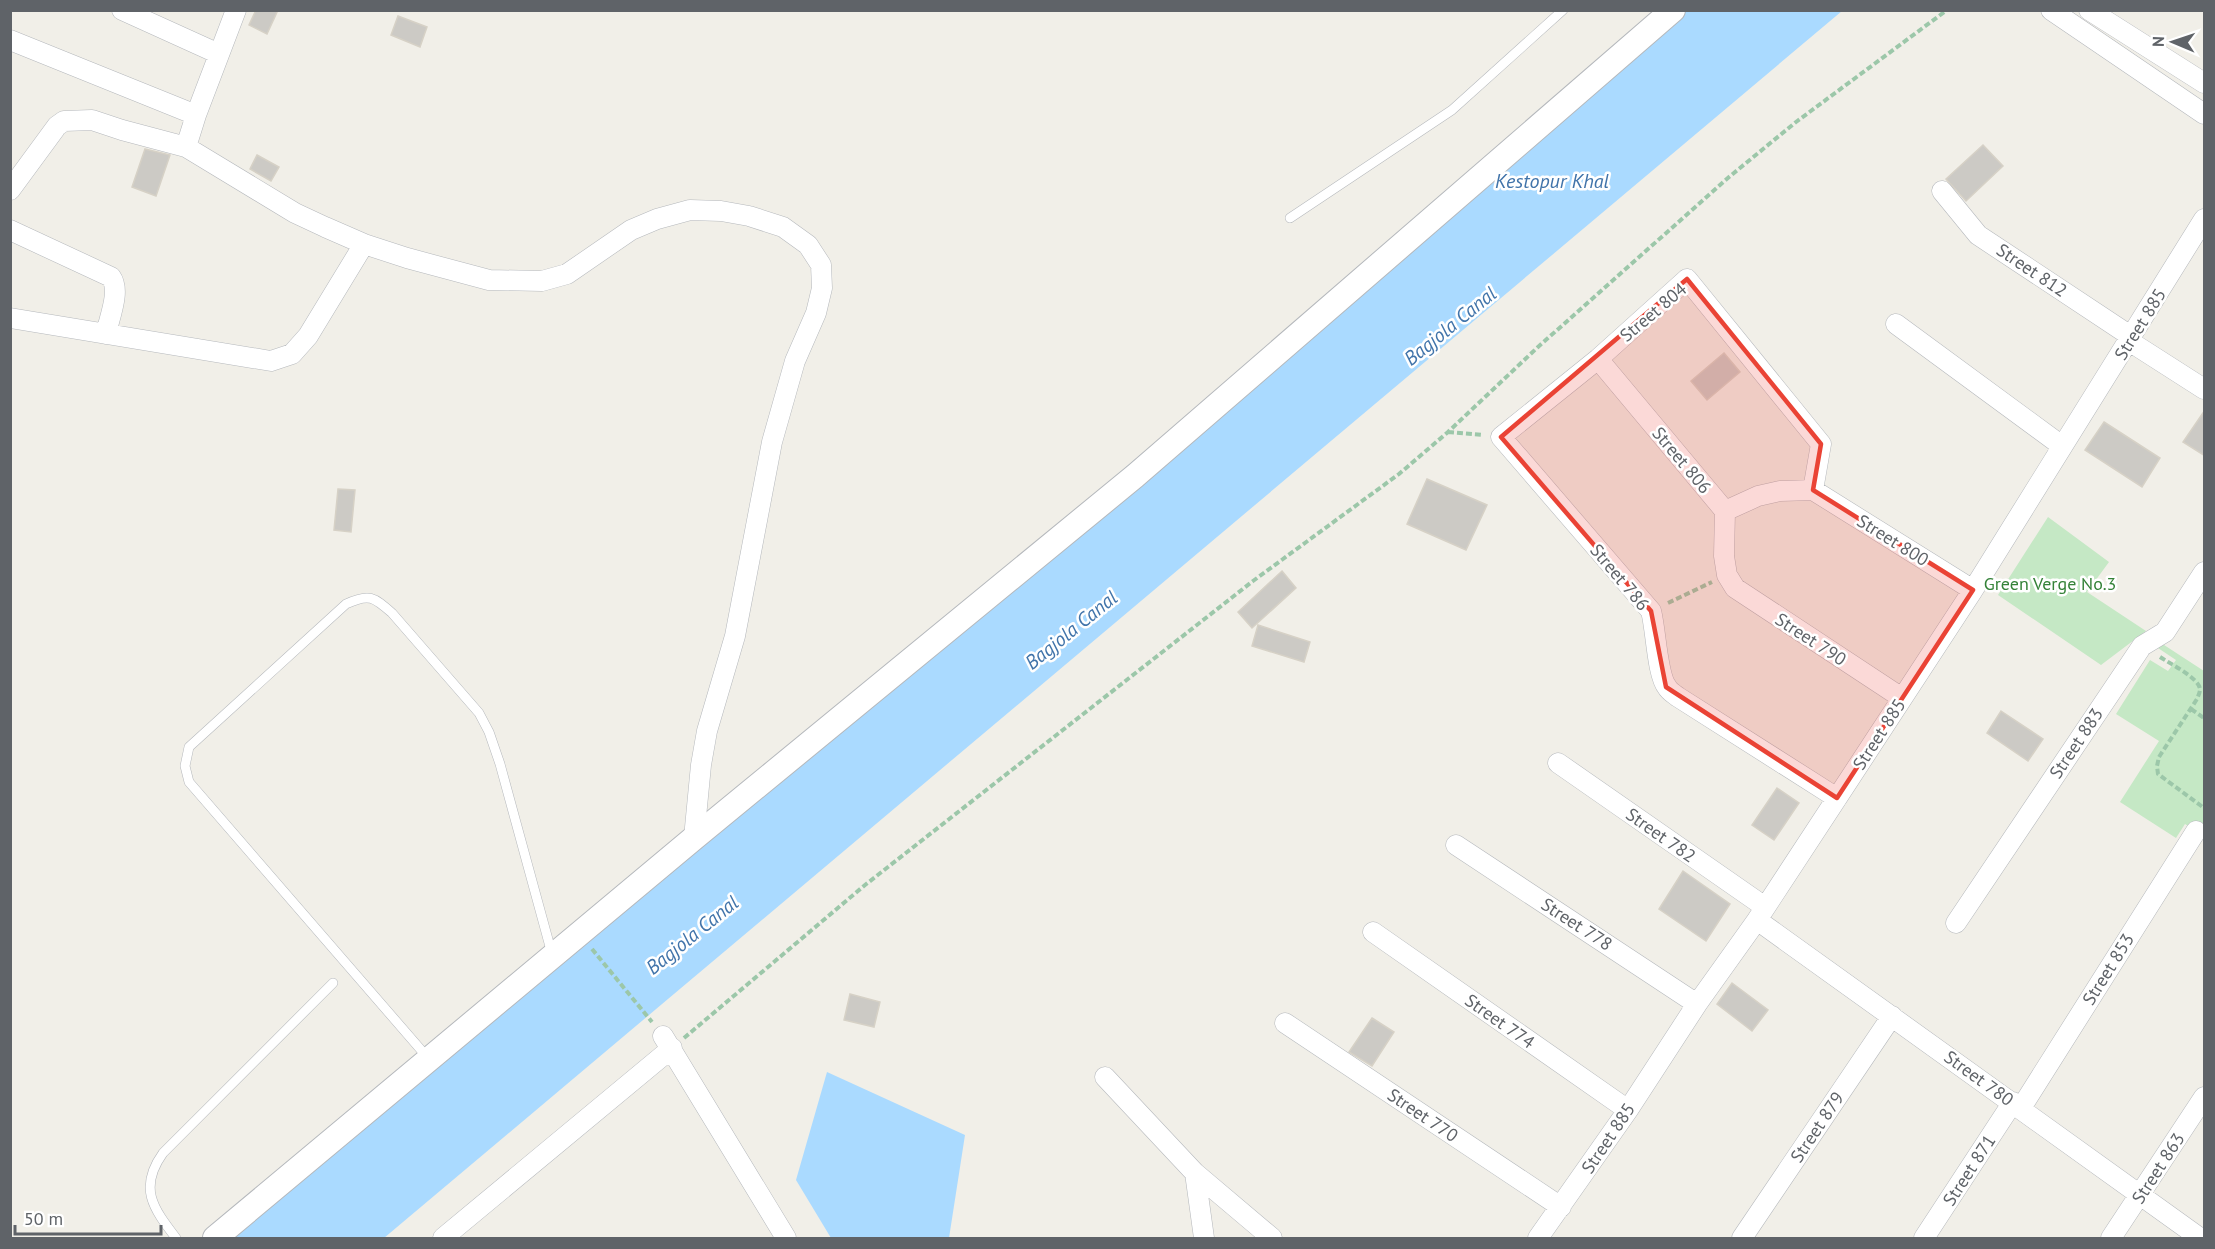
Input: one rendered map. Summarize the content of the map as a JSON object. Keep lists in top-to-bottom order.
{
  "streets": {
    "street": [
      "Street 812",
      "Street 804",
      "Street 885",
      "Street 806",
      "Street 800",
      "Street 786",
      "Street 790",
      "Street 883",
      "Street 782",
      "Street 778",
      "Street 853",
      "Street 774",
      "Street 780",
      "Street 770",
      "Street 879",
      "Street 863",
      "Street 871"
    ]
  },
  "crossings": [
    ["Street 812", "Street 885"],
    ["Street 804", "Street 806"],
    ["Street 804", "Street 800"],
    ["Street 804", "Street 786"],
    ["Street 885", "Street 800"],
    ["Street 885", "Street 786"],
    ["Street 885", "Street 790"],
    ["Street 885", "Street 782"],
    ["Street 885", "Street 778"],
    ["Street 885", "Street 774"],
    ["Street 885", "Street 780"],
    ["Street 885", "Street 770"],
    ["Street 782", "Street 780"],
    ["Street 853", "Street 780"],
    ["Street 853", "Street 871"],
    ["Street 780", "Street 879"],
    ["Street 780", "Street 863"],
    ["Street 780", "Street 871"]
  ],
  "water": ["Kestopur Khal", "Bagjola Canal"],
  "parks": ["Green Verge No.3"],
  "scale_bar": "50 m",
  "north": "left"
}
